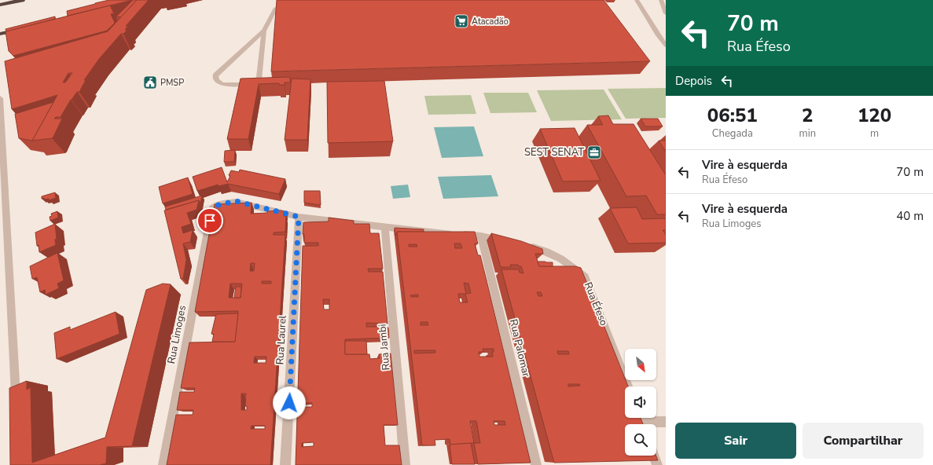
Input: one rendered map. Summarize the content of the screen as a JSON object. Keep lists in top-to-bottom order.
{
  "streets": {
    "street": [
      "Rua Éfeso",
      "Rua Limoges",
      "Rua Laurel",
      "Rua Jambi",
      "Rua Palomar"
    ]
  },
  "crossings": [
    ["Rua Limoges", "Rua Laurel"]
  ],
  "places": {
    "supermarket": ["Atacadão"],
    "public building": ["PMSP"],
    "office": ["SEST SENAT"]
  },
  "north": "bottom right",
  "page": {
    "turn": ["70 m", "Rua Éfeso"],
    "then": "Depois",
    "eta": [
      "06:51",
      "Chegada",
      "2",
      "min",
      "120",
      "m"
    ],
    "list": [
      {
        "name": "Vire à esquerda",
        "note": "Rua Éfeso",
        "value": "70 m"
      },
      {
        "name": "Vire à esquerda",
        "note": "Rua Limoges",
        "value": "40 m"
      }
    ],
    "buttons": ["Sair", "Compartilhar"]
  }
}
